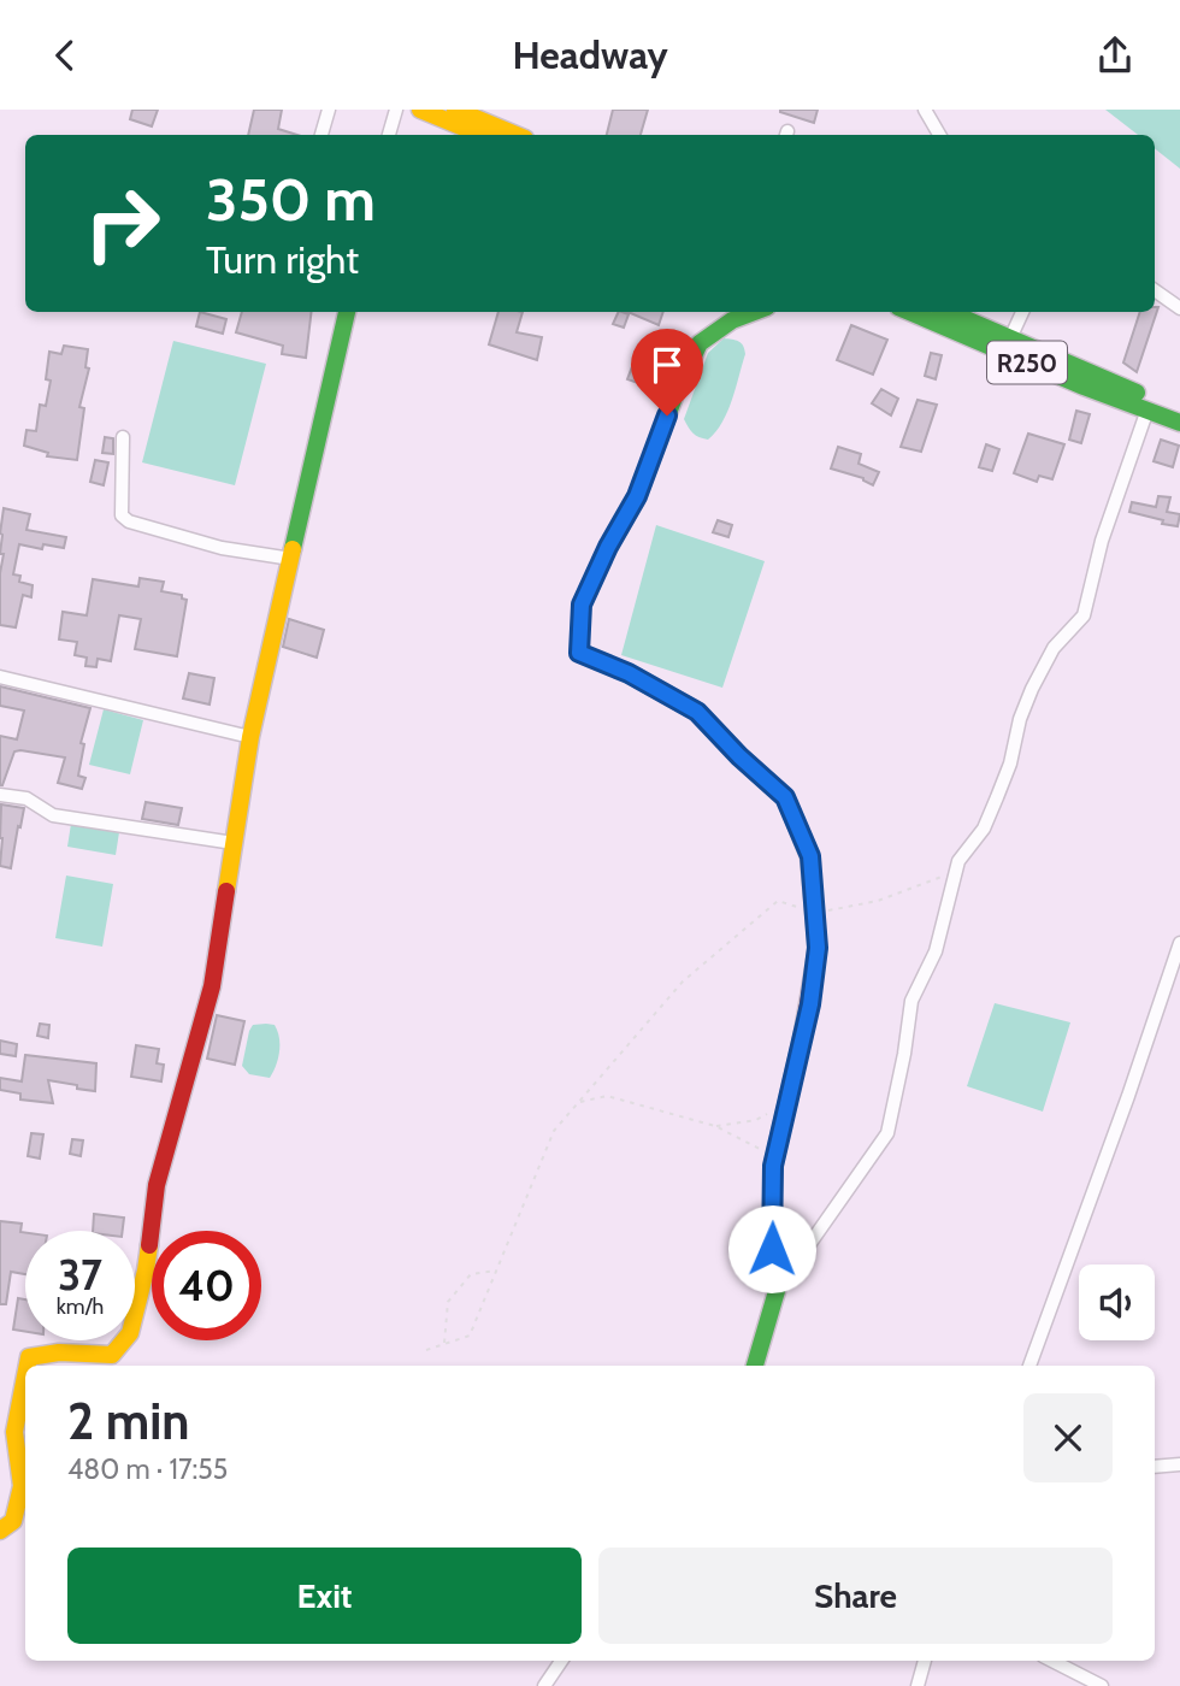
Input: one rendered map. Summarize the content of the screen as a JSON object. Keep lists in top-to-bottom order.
{
  "streets": {
    "street": ["R250"]
  },
  "page": {
    "header": "Headway",
    "turn": ["350 m", "Turn right"],
    "speed": "37 km/h",
    "limit": "40",
    "heading": ["2 min", "480 m · 17:55"],
    "buttons": ["Exit", "Share"]
  }
}
